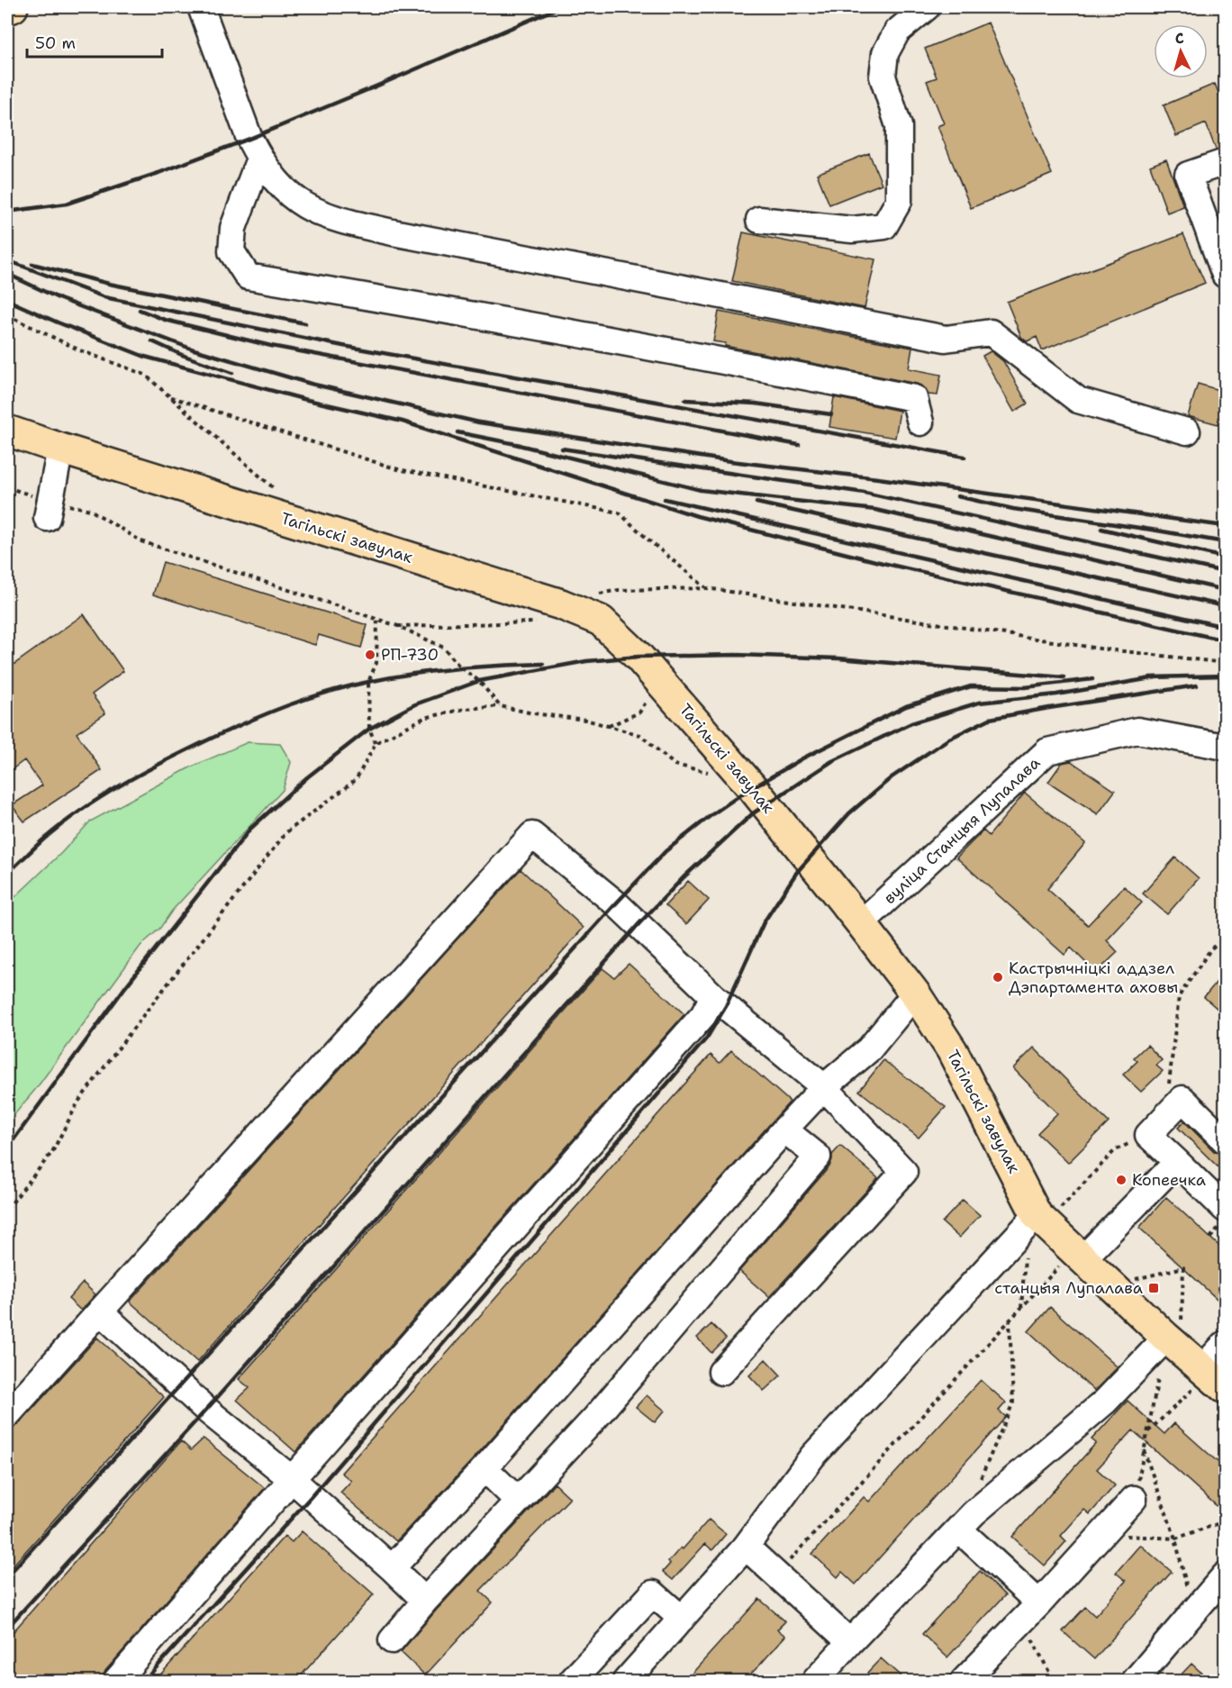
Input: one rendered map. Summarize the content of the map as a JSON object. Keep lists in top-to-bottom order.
{
  "streets": {
    "main road": ["Тагільскі завулак"],
    "street": ["вуліца Станцыя Лупалава"]
  },
  "crossings": [
    ["Тагільскі завулак", "вуліца Станцыя Лупалава"]
  ],
  "places": {
    "other": ["РП-730", "Кастрычніцкі аддзел Дэпартамента аховы", "Копеечка"],
    "transit": ["станцыя Лупалава"]
  },
  "scale_bar": "50 m",
  "north": "top"
}
